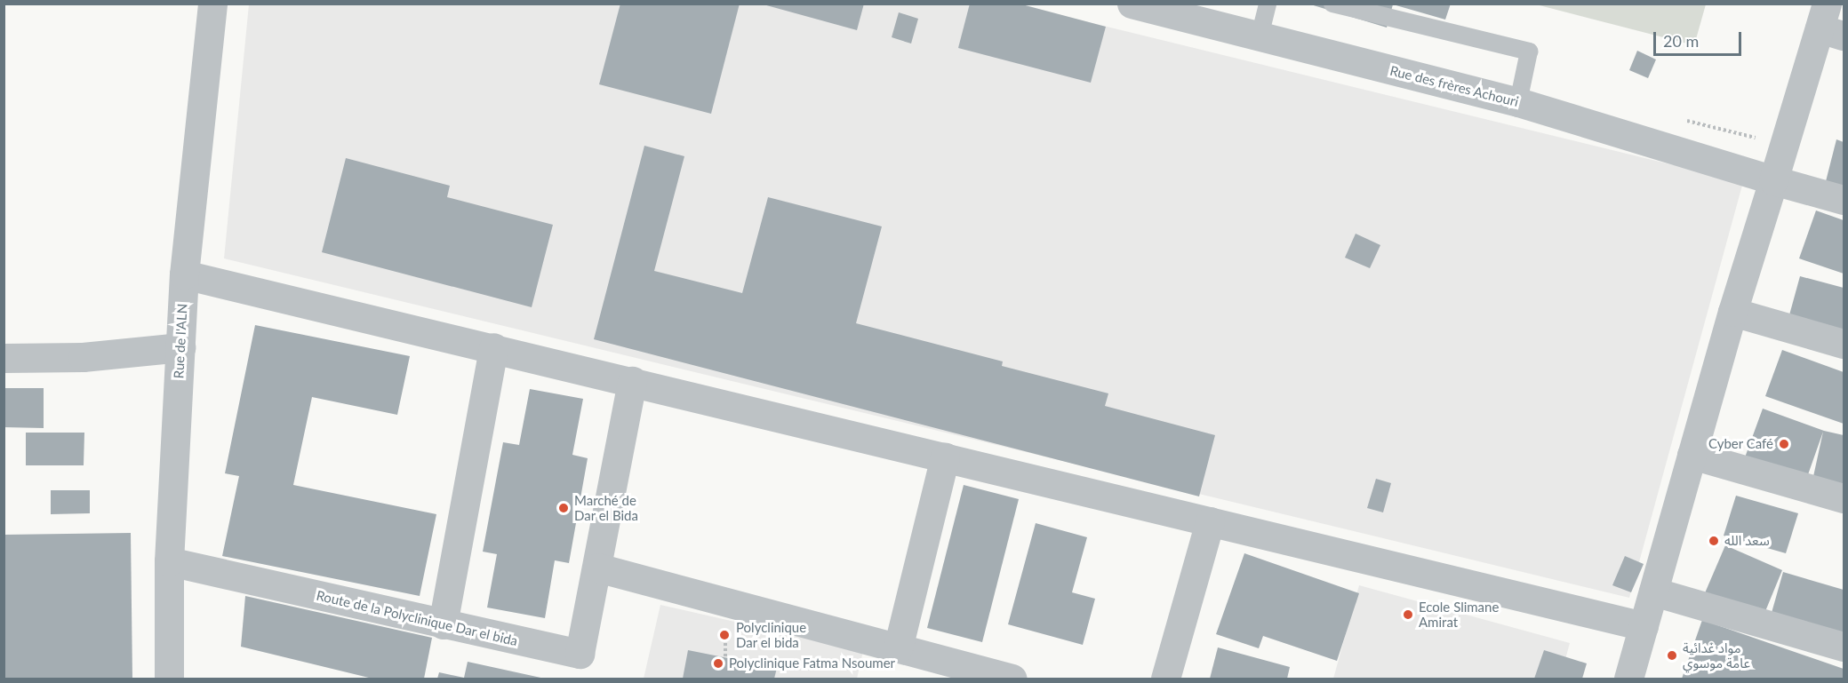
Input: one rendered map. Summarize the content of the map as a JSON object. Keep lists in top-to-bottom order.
{
  "streets": {
    "street": ["Rue des frères Achouri", "Rue de l'ALN", "Route de la Polyclinique Dar el bida"]
  },
  "crossings": [
    ["Rue de l'ALN", "Route de la Polyclinique Dar el bida"]
  ],
  "places": [
    "Cyber Café",
    "Marché de Dar el Bida",
    "سعد الله",
    "Ecole Slimane Amirat",
    "Polyclinique Dar el bida",
    "مواد غدائية عامة موسوي",
    "Polyclinique Fatma Nsoumer"
  ],
  "scale_bar": "20 m"
}
